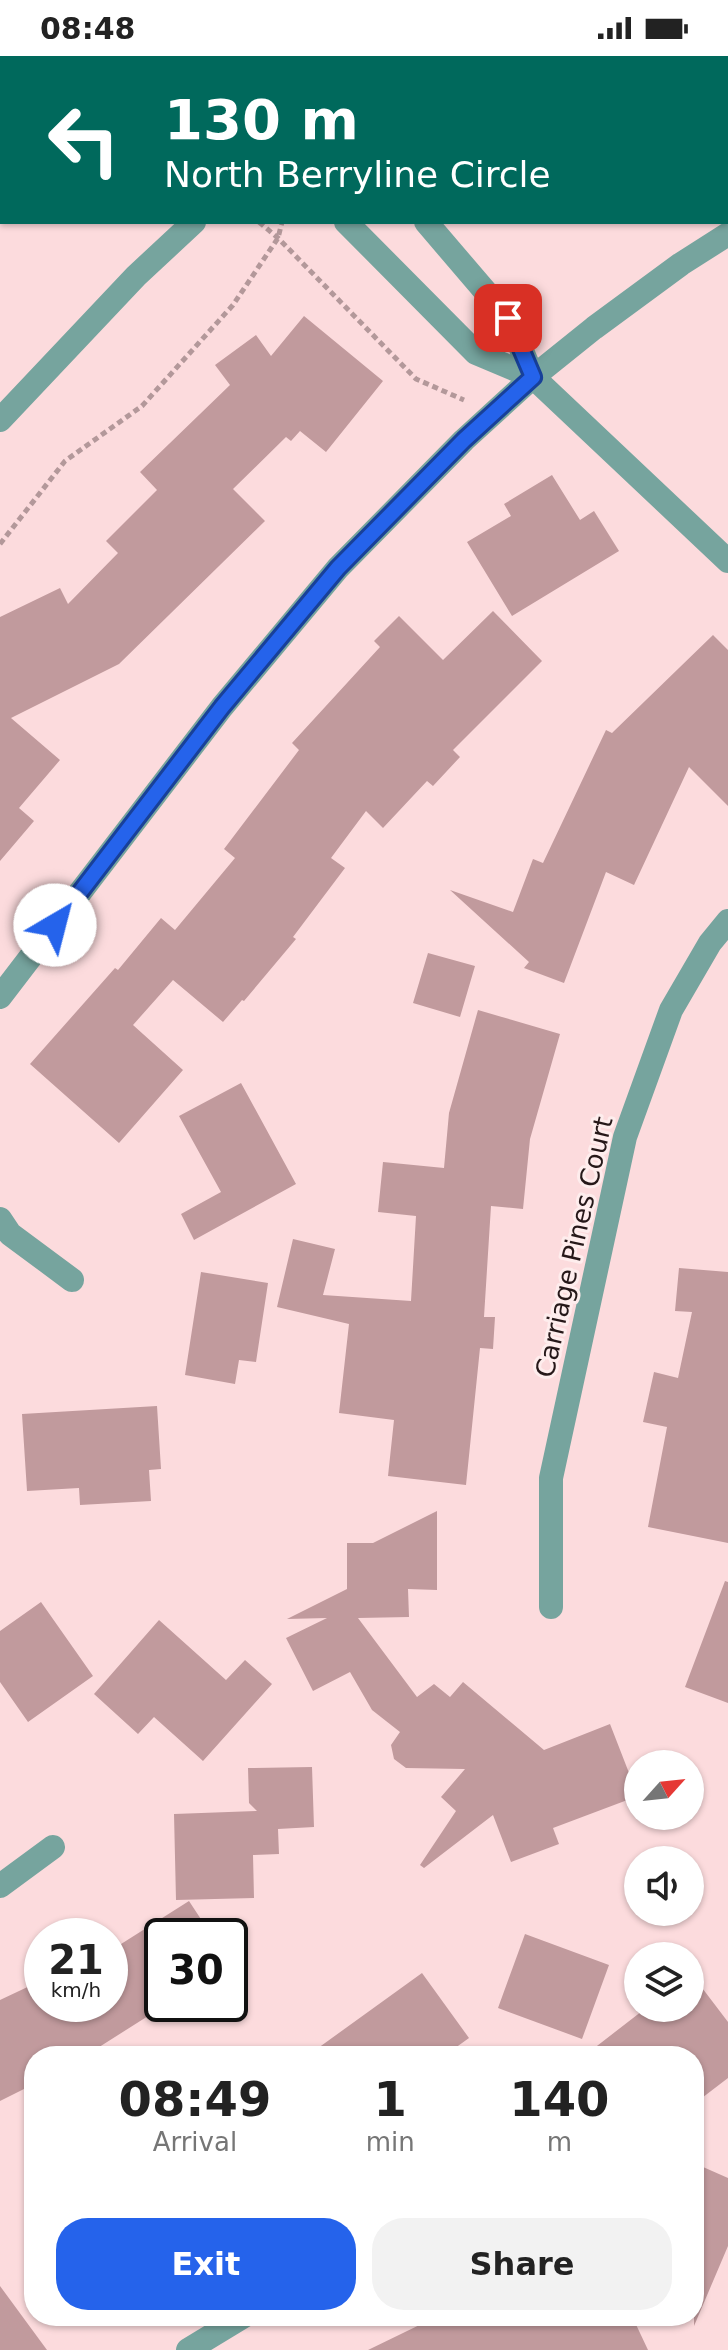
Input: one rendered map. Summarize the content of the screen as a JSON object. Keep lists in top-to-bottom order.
{
  "streets": {
    "street": ["Carriage Pines Court"]
  },
  "north": "top right",
  "page": {
    "status": "08:48",
    "turn": ["130 m", "North Berryline Circle"],
    "speed": "21 km/h",
    "limit": "30",
    "eta": [
      "08:49",
      "Arrival",
      "1",
      "min",
      "140",
      "m"
    ],
    "buttons": ["Exit", "Share"]
  }
}
